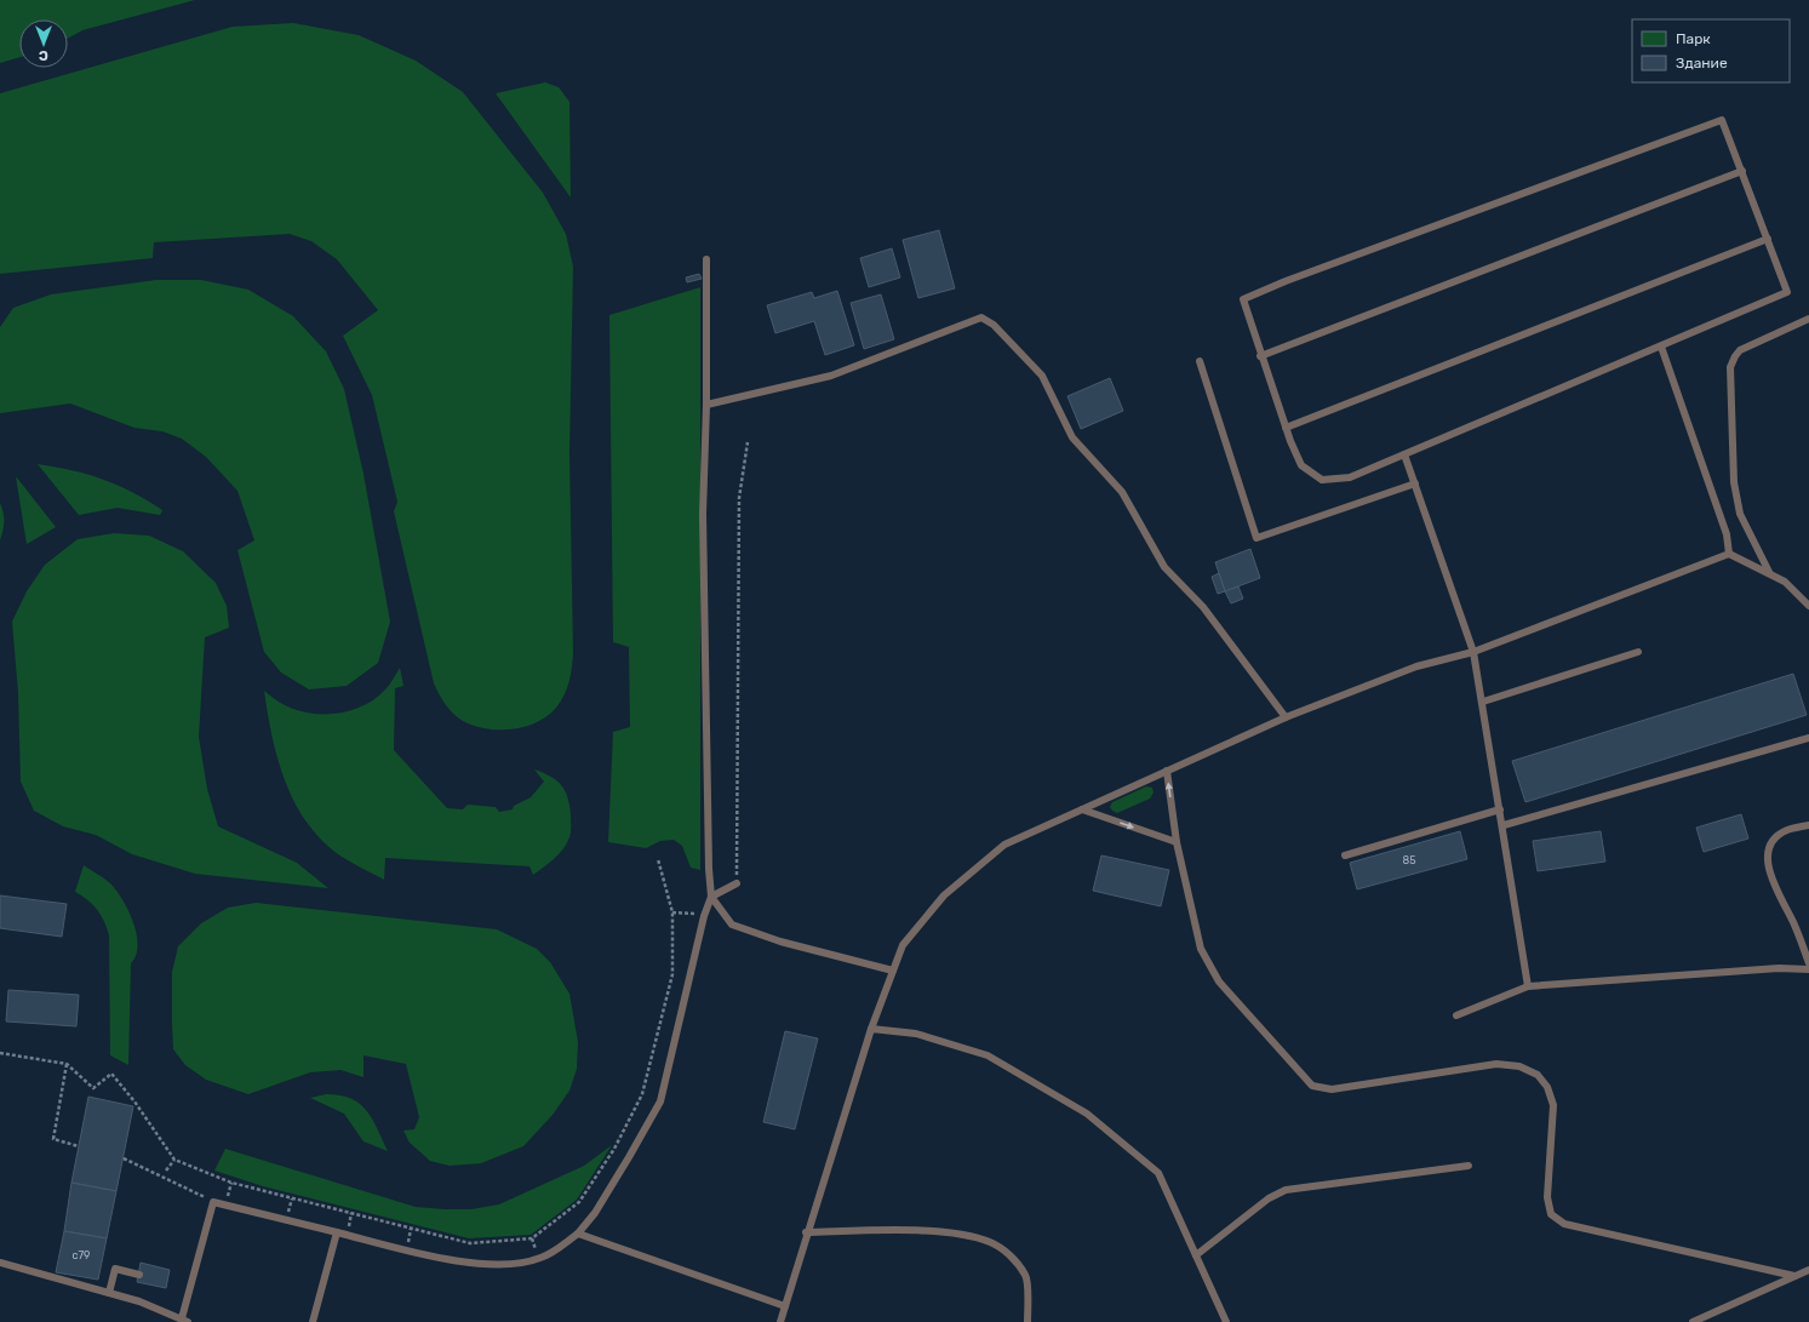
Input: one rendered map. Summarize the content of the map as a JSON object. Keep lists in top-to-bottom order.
{
  "house_numbers": ["85", "с79"],
  "legend": ["Парк", "Здание"],
  "north": "bottom"
}
